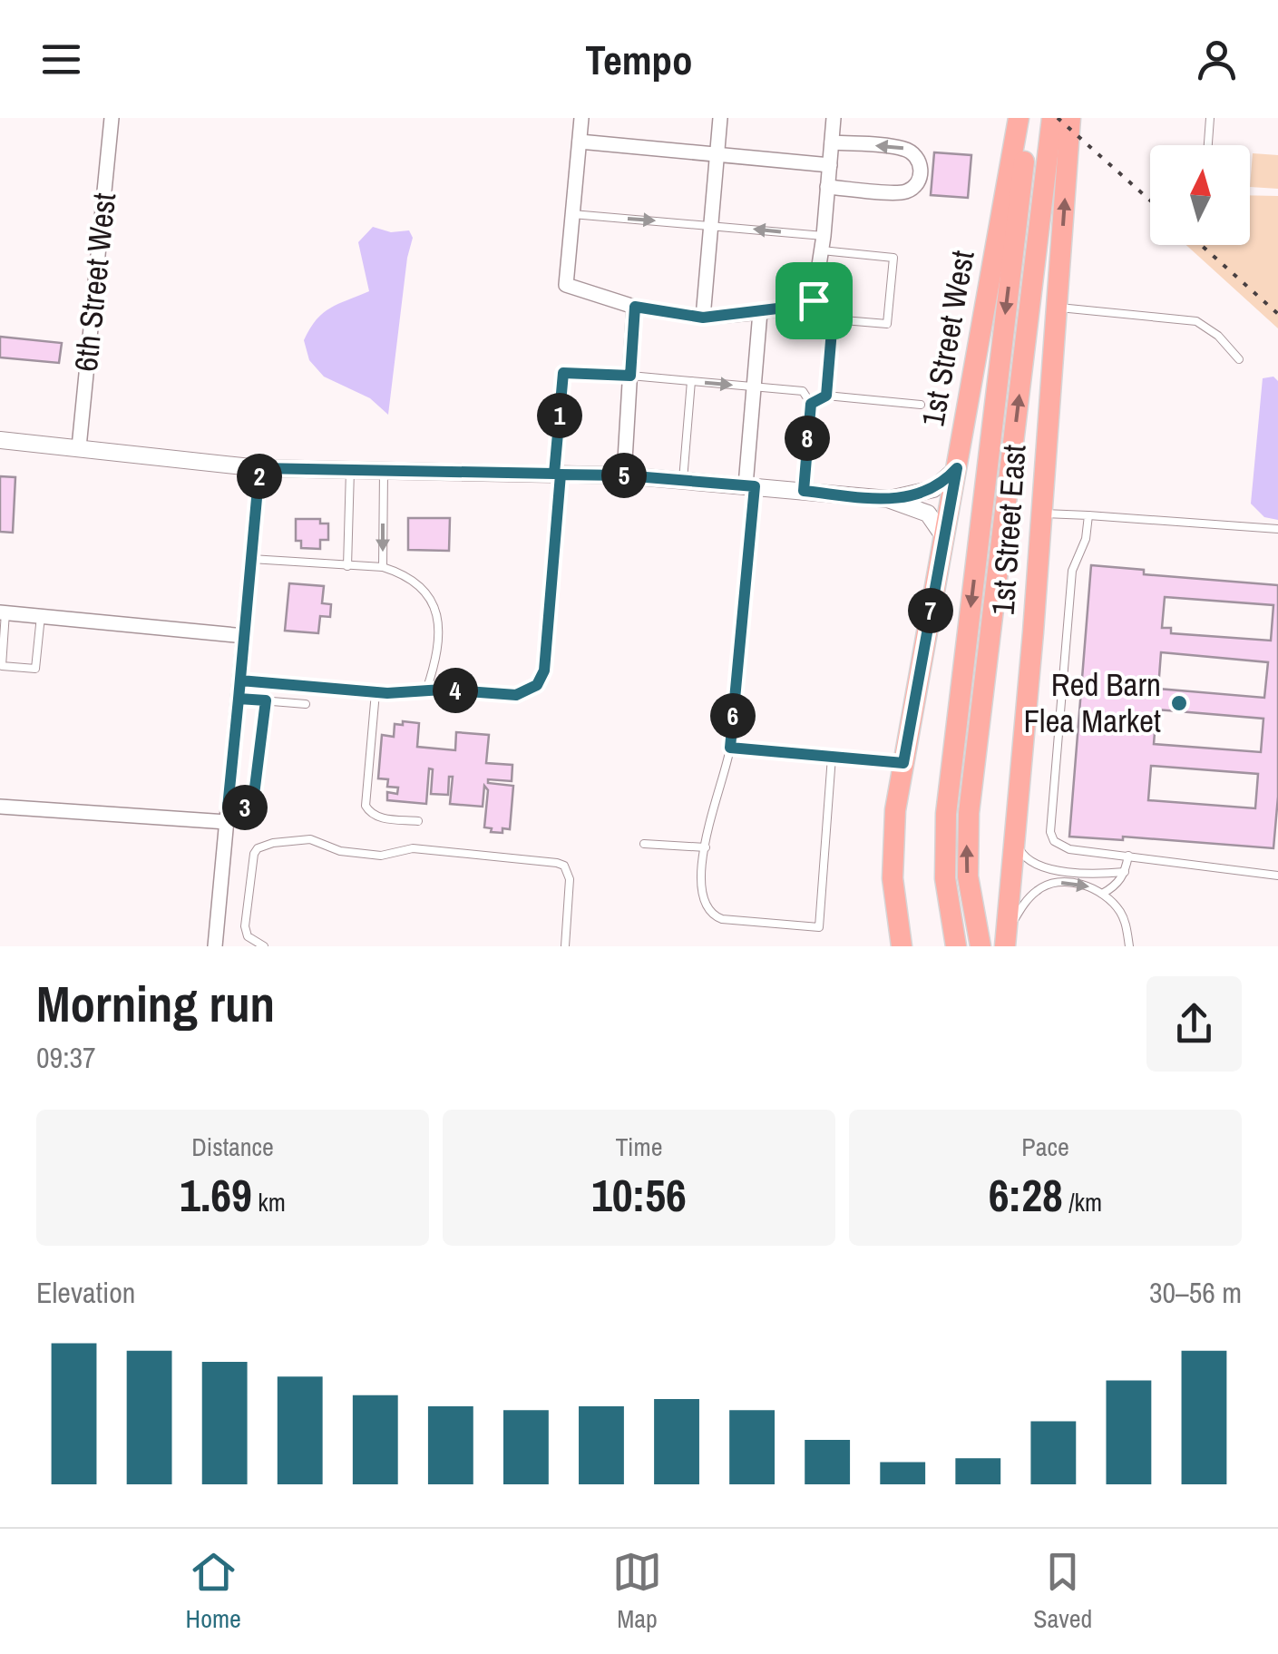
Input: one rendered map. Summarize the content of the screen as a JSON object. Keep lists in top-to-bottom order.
{
  "streets": {
    "main road": ["1st Street West", "1st Street East"],
    "street": ["6th Street West"]
  },
  "places": ["Red Barn Flea Market"],
  "north": "top",
  "page": {
    "header": "Tempo",
    "pins": [
      "1",
      "8",
      "5",
      "2",
      "7",
      "4",
      "6",
      "3"
    ],
    "heading": ["Morning run", "09:37"],
    "stats": [
      ["Distance", "1.69 km"],
      ["Time", "10:56"],
      ["Pace", "6:28 /km"]
    ],
    "chart": ["Elevation", "30–56 m"],
    "tabs": ["Home", "Map", "Saved"]
  }
}
